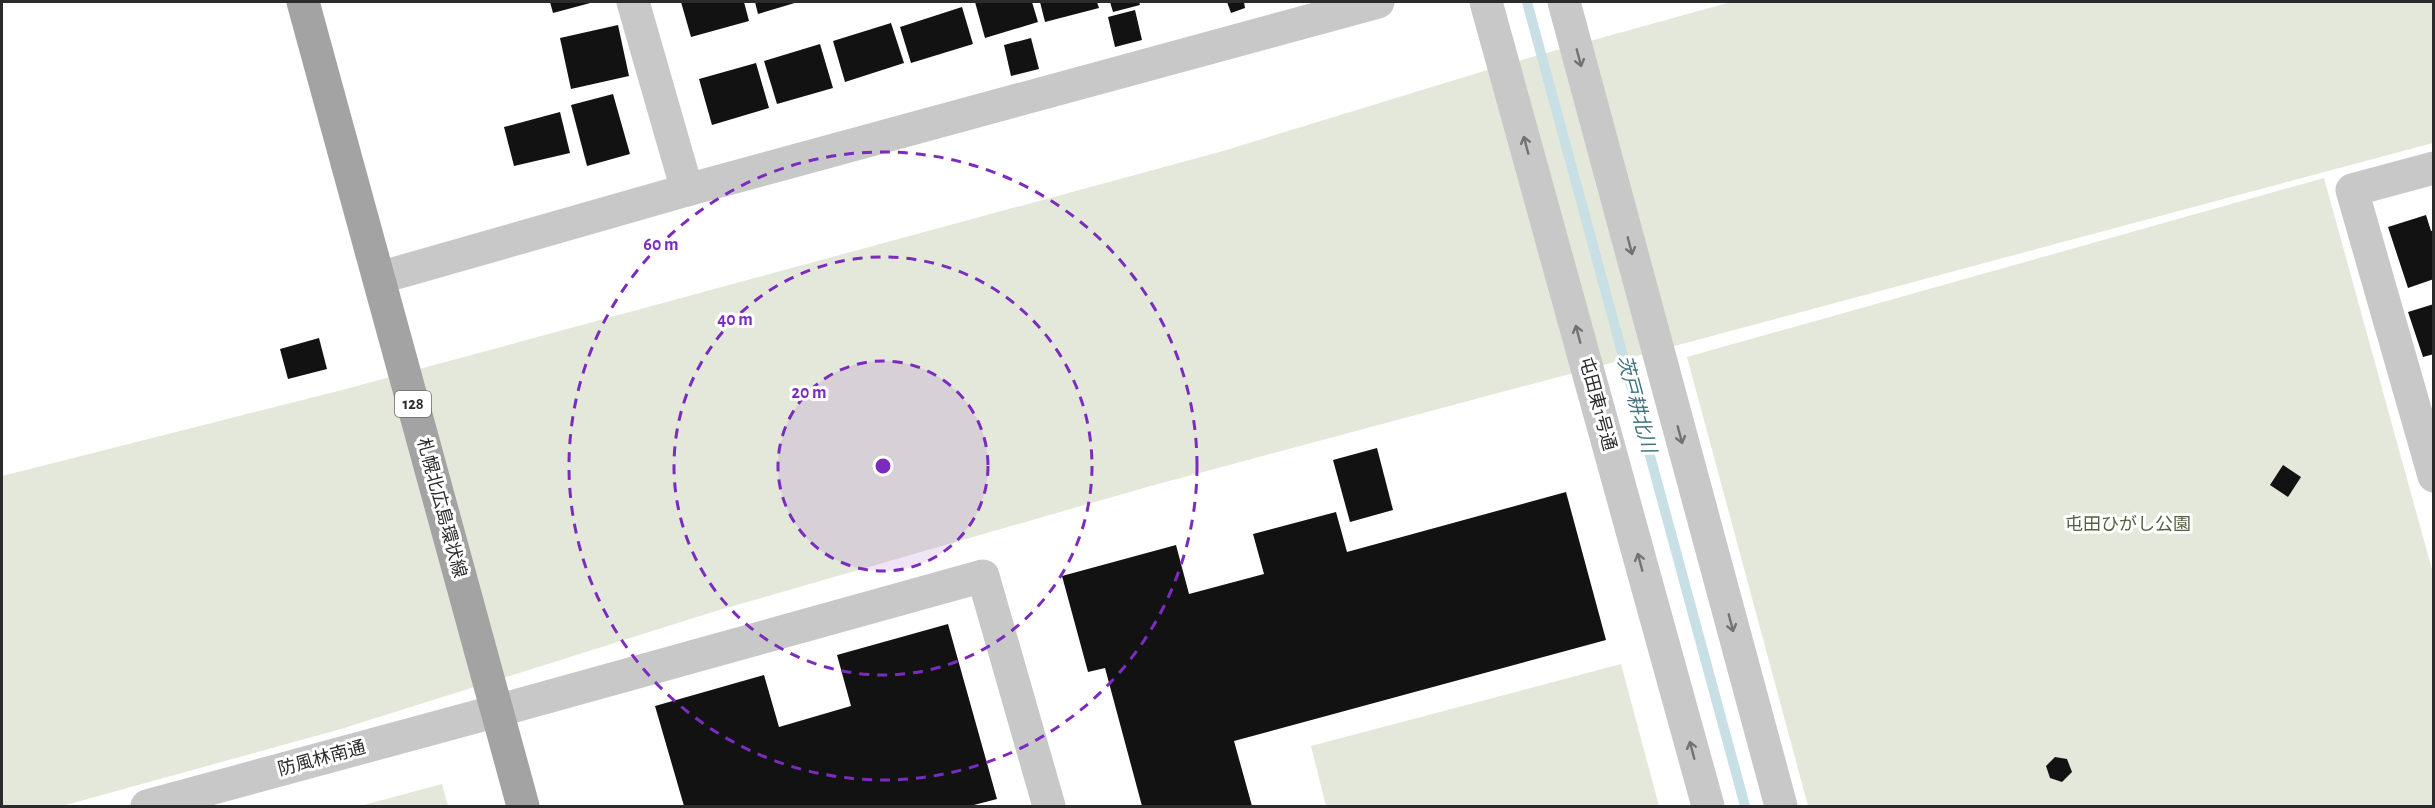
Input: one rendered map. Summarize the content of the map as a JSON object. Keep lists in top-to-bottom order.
{
  "streets": {
    "main road": ["128", "札幌北広島環状線"],
    "street": ["屯田東1号通", "防風林南通"]
  },
  "crossings": [
    ["札幌北広島環状線", "防風林南通"]
  ],
  "water": ["茨戸耕北川"],
  "parks": ["屯田ひがし公園"],
  "rings": ["60 m", "40 m", "20 m"]
}
